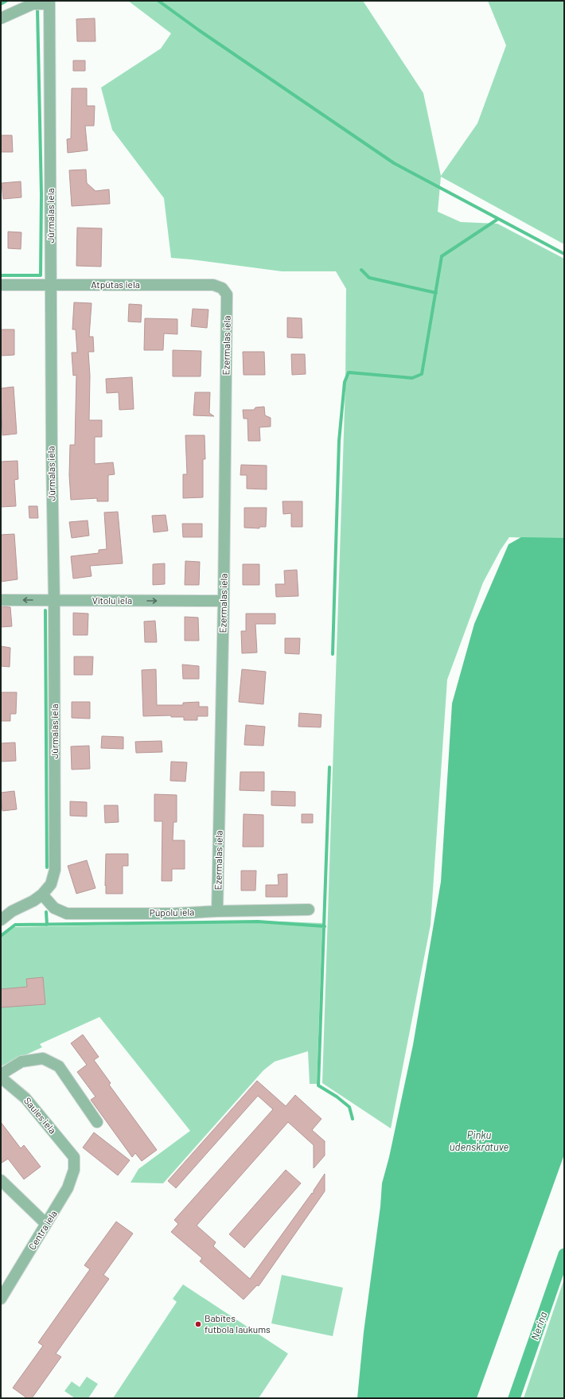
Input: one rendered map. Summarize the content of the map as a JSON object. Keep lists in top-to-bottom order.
{
  "streets": {
    "street": [
      "Jūrmalas iela",
      "Atpūtas iela",
      "Ezermalas iela",
      "Vītolu iela",
      "Pūpolu iela",
      "Saules iela",
      "Centra iela"
    ]
  },
  "crossings": [
    ["Jūrmalas iela", "Atpūtas iela"],
    ["Jūrmalas iela", "Vītolu iela"],
    ["Jūrmalas iela", "Pūpolu iela"],
    ["Atpūtas iela", "Ezermalas iela"],
    ["Ezermalas iela", "Vītolu iela"],
    ["Ezermalas iela", "Pūpolu iela"],
    ["Saules iela", "Centra iela"]
  ],
  "water": ["Piņķu ūdenskrātuve", "Neriņa"],
  "places": ["Babītes futbola laukums"]
}
